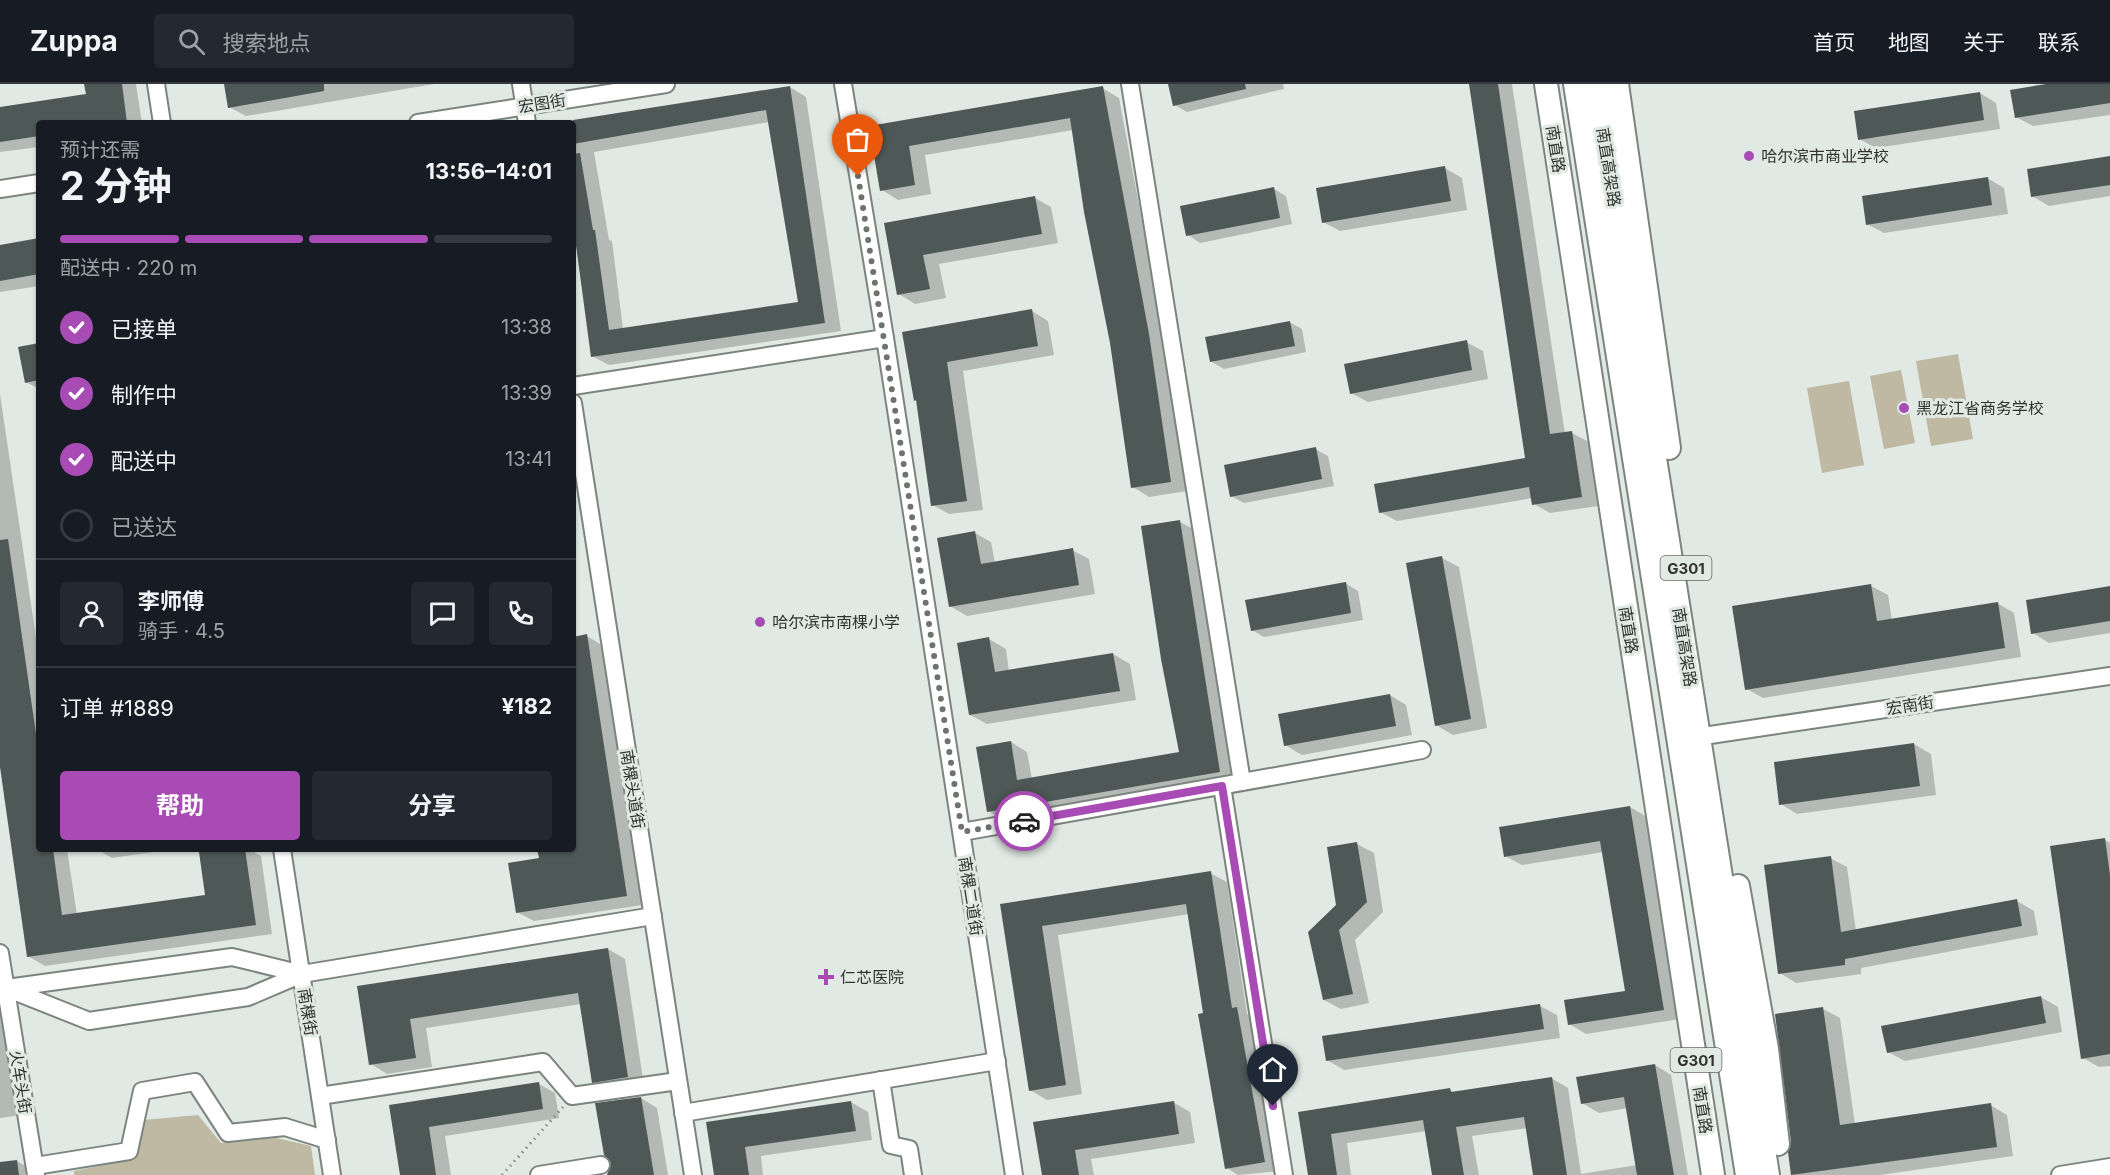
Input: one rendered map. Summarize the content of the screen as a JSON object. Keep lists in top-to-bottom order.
{
  "streets": {
    "highway": ["南直路", "南直高架路", "G301"],
    "street": [
      "宏图街",
      "宏南街",
      "南棵头道街",
      "南棵二道街",
      "南棵街",
      "火车头街"
    ]
  },
  "crossings": [
    ["G301", "宏南街"]
  ],
  "places": {
    "other": ["哈尔滨市商业学校", "黑龙江省商务学校", "哈尔滨市南棵小学"],
    "health": ["仁芯医院"]
  },
  "page": {
    "header": "Zuppa",
    "search": "搜索地点",
    "nav": [
      "首页",
      "地图",
      "关于",
      "联系"
    ],
    "heading": ["2 分钟", "预计还需", "13:56–14:01"],
    "panel": [
      "李师傅",
      "骑手 · 4.5",
      "订单 #1889",
      "¥182"
    ],
    "bar": "配送中 · 220 m",
    "list": [
      ["已接单", "13:38"],
      ["制作中", "13:39"],
      ["配送中", "13:41"],
      "已送达"
    ],
    "buttons": ["帮助", "分享"]
  }
}
